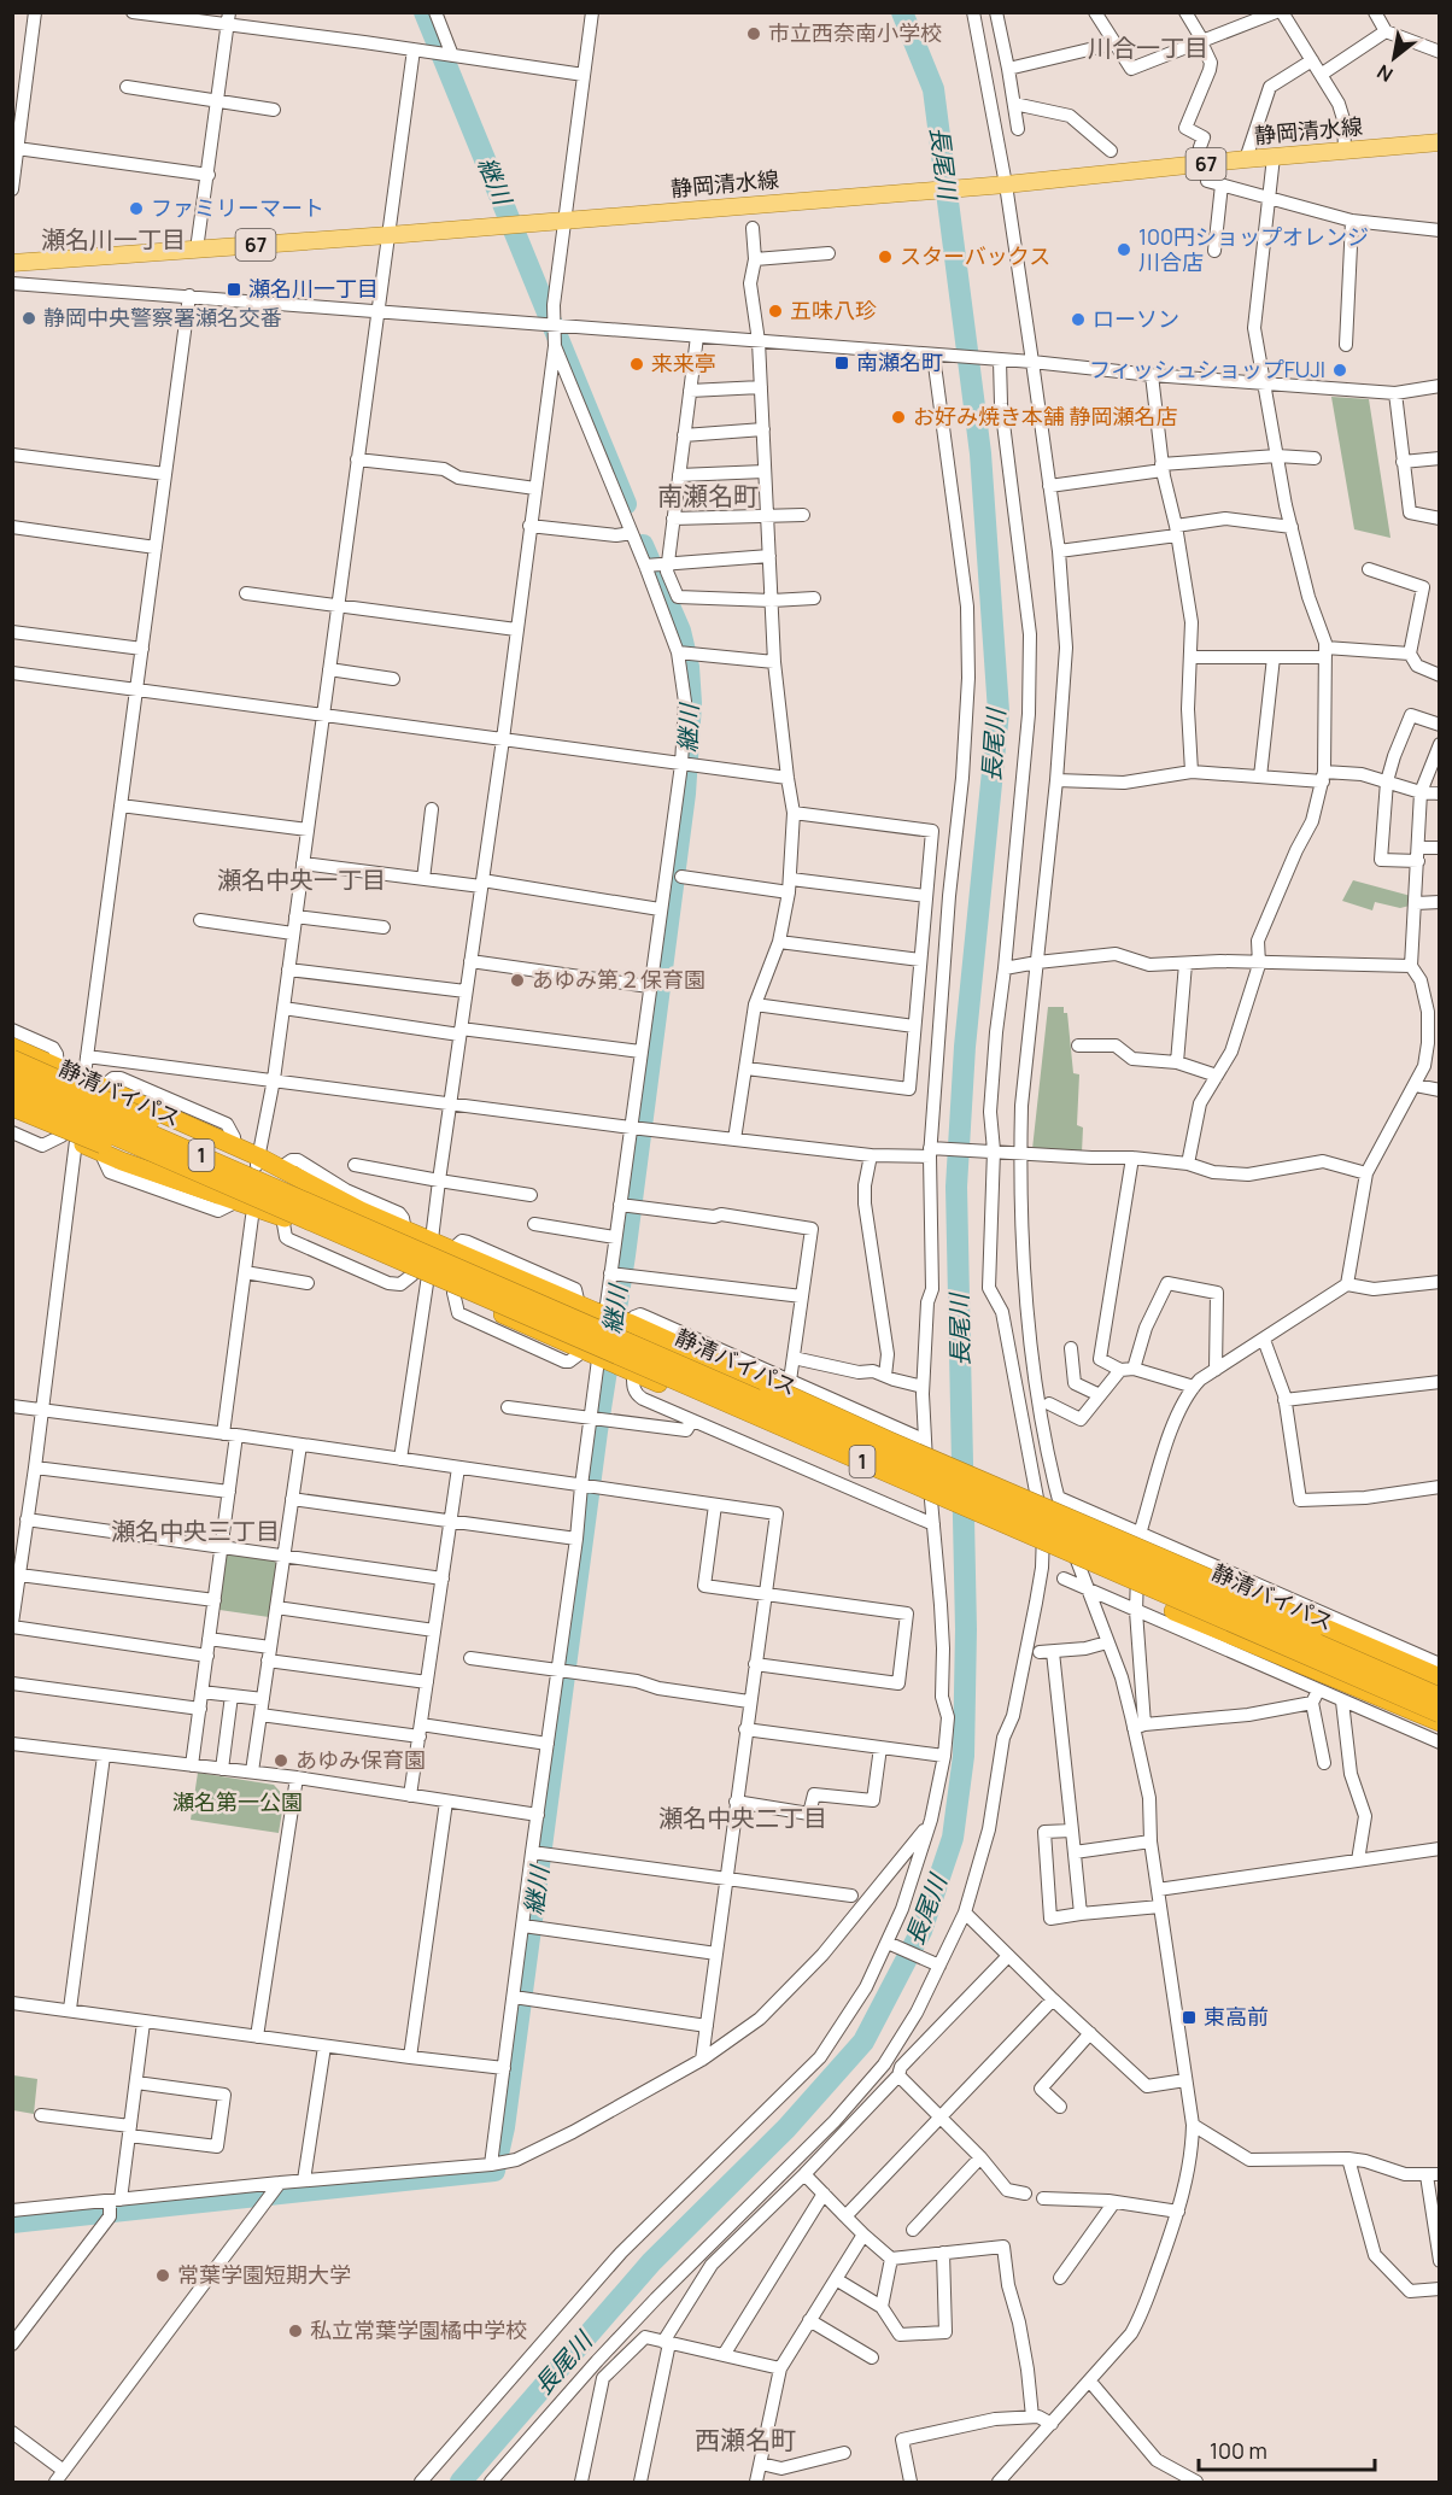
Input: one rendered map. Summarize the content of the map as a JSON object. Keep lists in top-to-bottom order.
{
  "streets": {
    "highway": ["静清バイパス", "1"],
    "main road": ["静岡清水線", "67"]
  },
  "crossings": [
    ["静清バイパス", "1"]
  ],
  "districts": [
    "川合一丁目",
    "瀬名川一丁目",
    "南瀬名町",
    "瀬名中央一丁目",
    "瀬名中央三丁目",
    "瀬名中央二丁目",
    "西瀬名町"
  ],
  "water": ["長尾川", "継川"],
  "parks": ["瀬名第一公園"],
  "places": {
    "other": [
      "市立西奈南小学校",
      "ファミリーマート",
      "100円ショップオレンジ 川合店",
      "スターバックス",
      "五味八珍",
      "静岡中央警察署瀬名交番",
      "ローソン",
      "来来亭",
      "フィッシュショップFUJI",
      "お好み焼き本舗 静岡瀬名店",
      "あゆみ第２保育園",
      "あゆみ保育園",
      "常葉学園短期大学",
      "私立常葉学園橘中学校"
    ],
    "transit": ["瀬名川一丁目", "南瀬名町", "東高前"]
  },
  "scale_bar": "100 m",
  "north": "bottom left"
}
